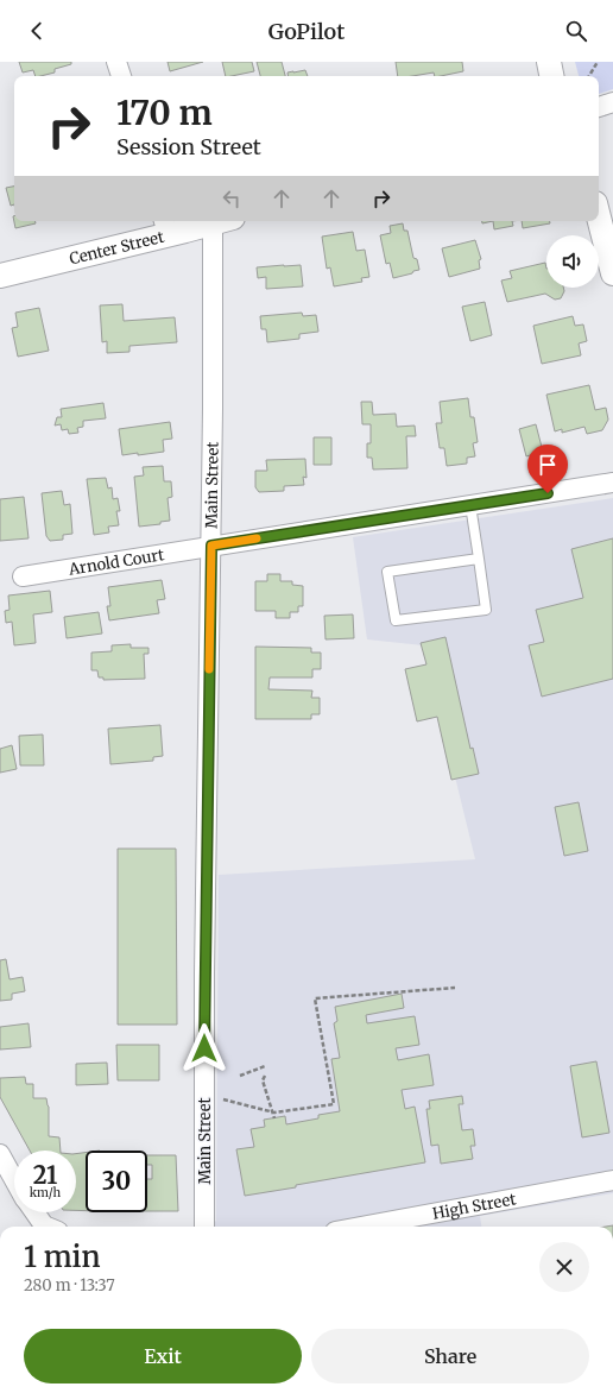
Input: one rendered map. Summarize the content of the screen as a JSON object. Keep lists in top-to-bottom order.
{
  "streets": {
    "street": [
      "Center Street",
      "Main Street",
      "Arnold Court",
      "High Street"
    ]
  },
  "crossings": [
    ["Main Street", "Arnold Court"]
  ],
  "page": {
    "header": "GoPilot",
    "turn": ["170 m", "Session Street"],
    "speed": "21 km/h",
    "limit": "30",
    "heading": ["1 min", "280 m · 13:37"],
    "buttons": ["Exit", "Share"]
  }
}
